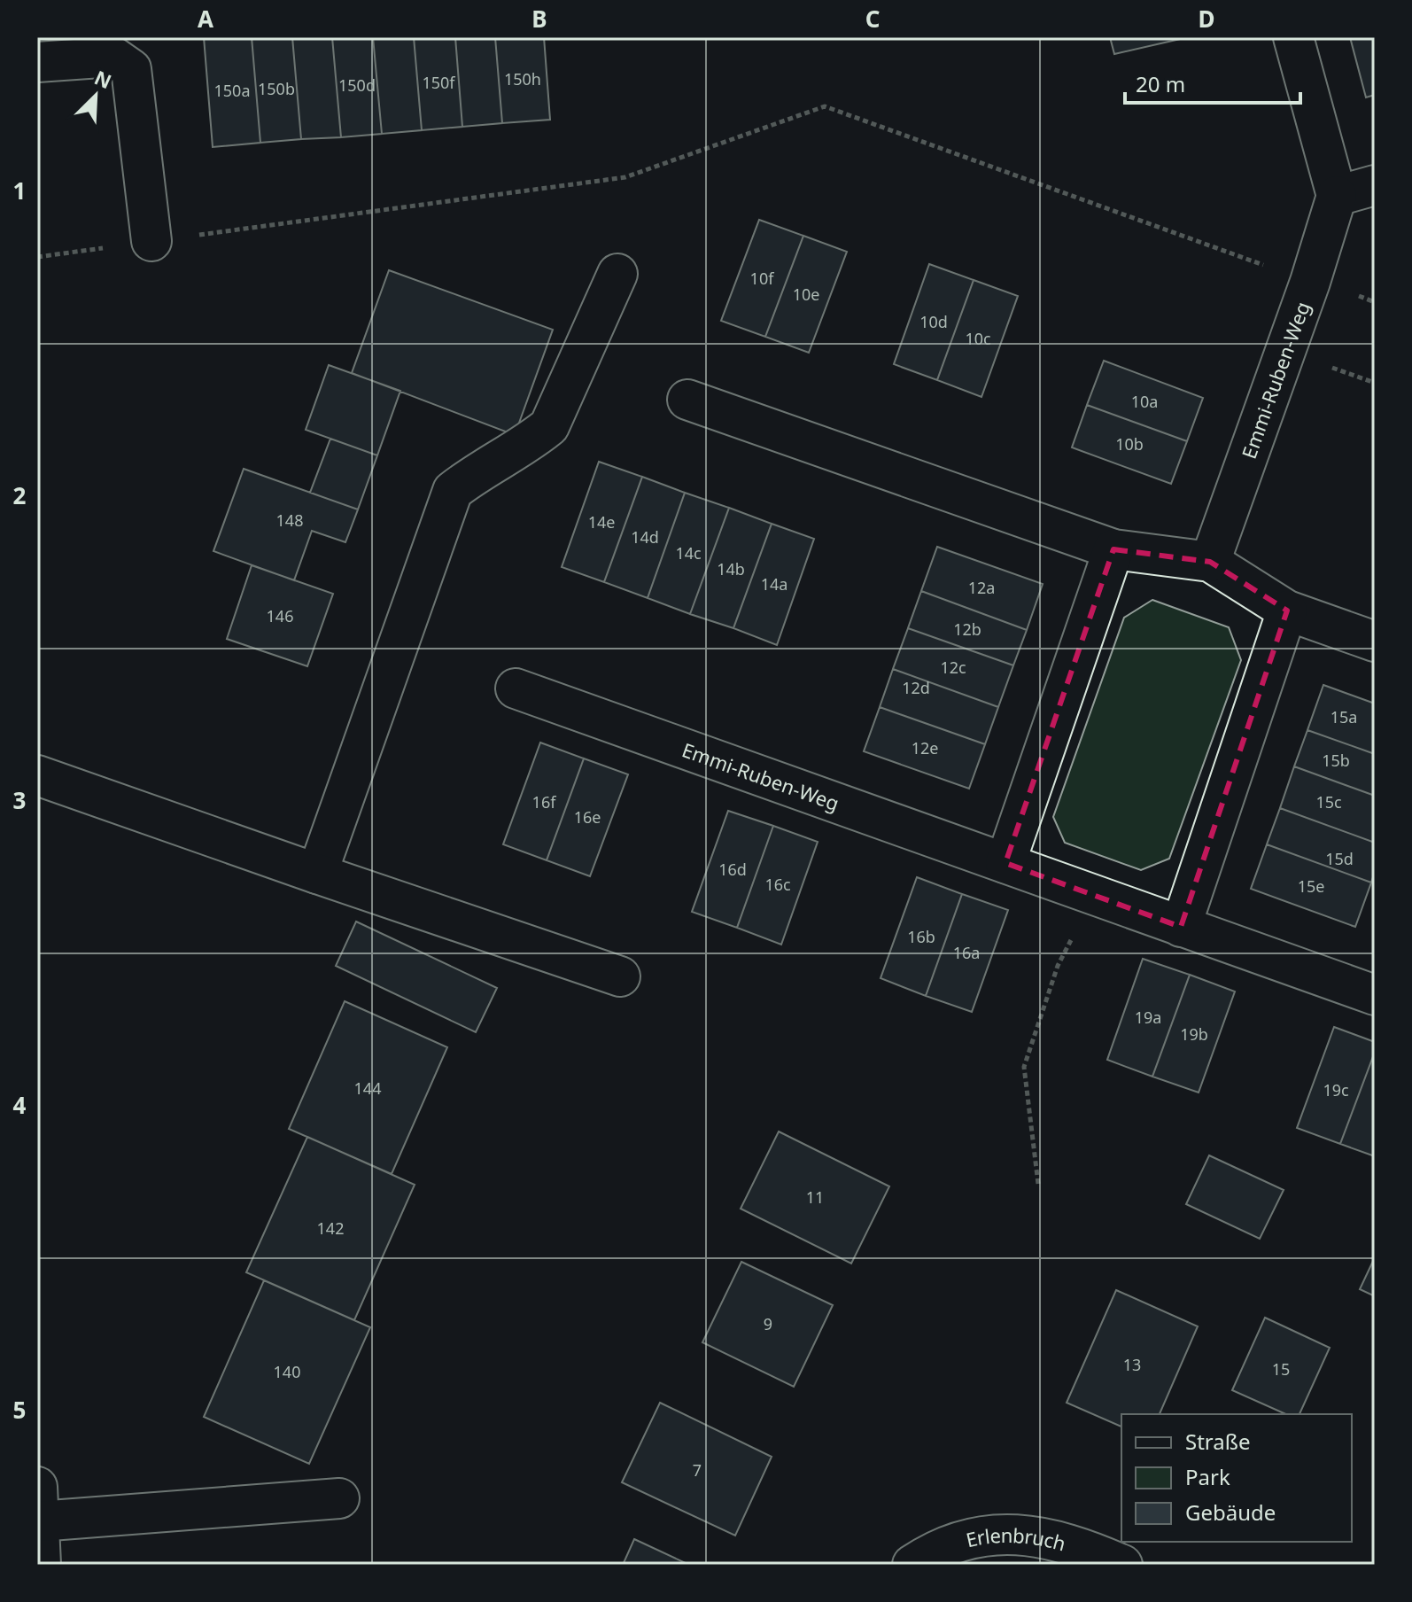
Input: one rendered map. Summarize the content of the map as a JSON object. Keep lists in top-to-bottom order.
{
  "streets": {
    "street": ["Emmi-Ruben-Weg", "Erlenbruch"]
  },
  "house_numbers": [
    "150h",
    "150f",
    "150d",
    "150b",
    "150a",
    "10f",
    "10e",
    "10d",
    "10c",
    "10a",
    "10b",
    "148",
    "14e",
    "14d",
    "14c",
    "14b",
    "14a",
    "12a",
    "146",
    "12b",
    "12c",
    "12d",
    "15a",
    "12e",
    "15b",
    "16f",
    "15c",
    "16e",
    "15d",
    "16d",
    "16c",
    "15e",
    "16b",
    "16a",
    "19a",
    "19b",
    "144",
    "19c",
    "11",
    "142",
    "9",
    "13",
    "15",
    "140",
    "7"
  ],
  "legend": ["Straße", "Park", "Gebäude"],
  "scale_bar": "20 m",
  "north": "top right",
  "grid": {
    "columns": [
      "A",
      "B",
      "C",
      "D"
    ],
    "rows": [
      "1",
      "2",
      "3",
      "4",
      "5"
    ]
  }
}
